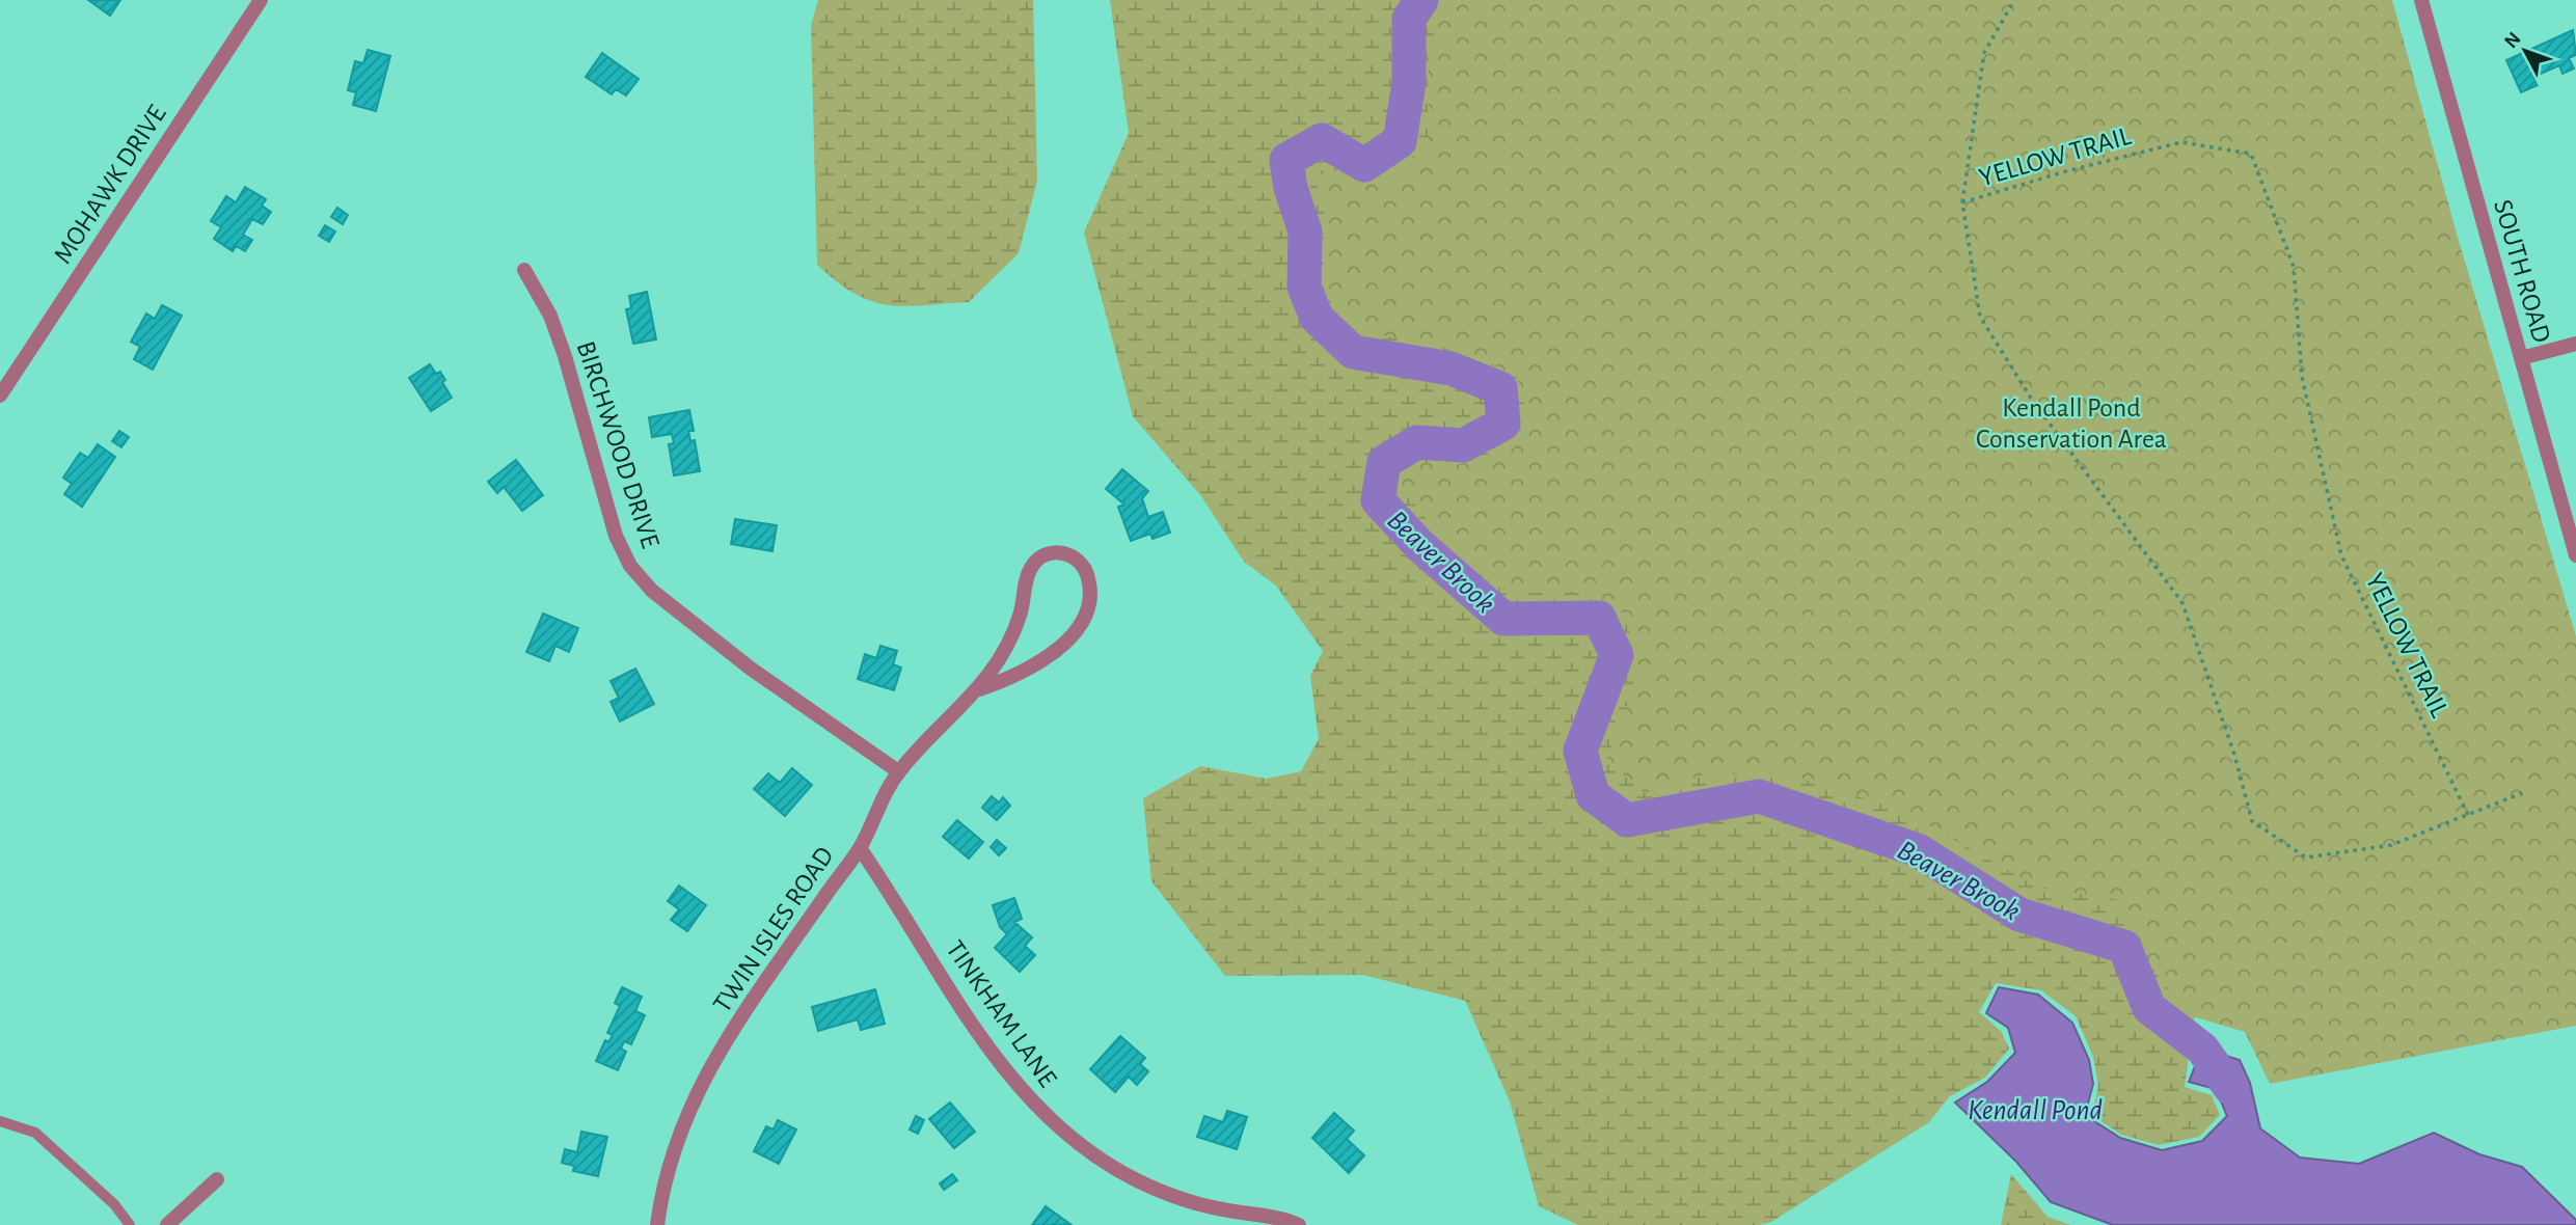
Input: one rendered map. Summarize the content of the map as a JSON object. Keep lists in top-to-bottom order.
{
  "streets": {
    "street": [
      "MOHAWK DRIVE",
      "SOUTH ROAD",
      "BIRCHWOOD DRIVE",
      "TWIN ISLES ROAD",
      "TINKHAM LANE"
    ],
    "path": ["YELLOW TRAIL"]
  },
  "crossings": [
    ["BIRCHWOOD DRIVE", "TWIN ISLES ROAD"],
    ["TWIN ISLES ROAD", "TINKHAM LANE"]
  ],
  "water": ["Beaver Brook", "Kendall Pond"],
  "parks": ["Kendall Pond Conservation Area"],
  "north": "top left"
}
